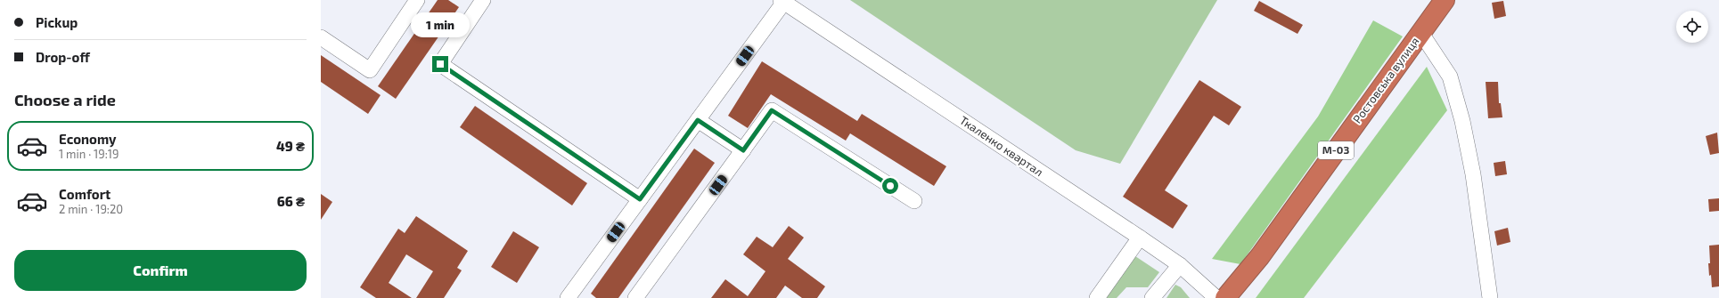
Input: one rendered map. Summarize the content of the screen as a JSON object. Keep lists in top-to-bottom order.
{
  "streets": {
    "highway": ["Ростовська вулиця", "М-03"],
    "street": ["Ткаленко квартал"]
  },
  "page": {
    "banner": ["Pickup", "Drop-off"],
    "bubble": "1 min",
    "heading": "Choose a ride",
    "list": [
      {
        "name": "Economy",
        "note": "1 min · 19:19",
        "value": "49 ₴"
      },
      {
        "name": "Comfort",
        "note": "2 min · 19:20",
        "value": "66 ₴"
      }
    ],
    "buttons": "Confirm"
  }
}
